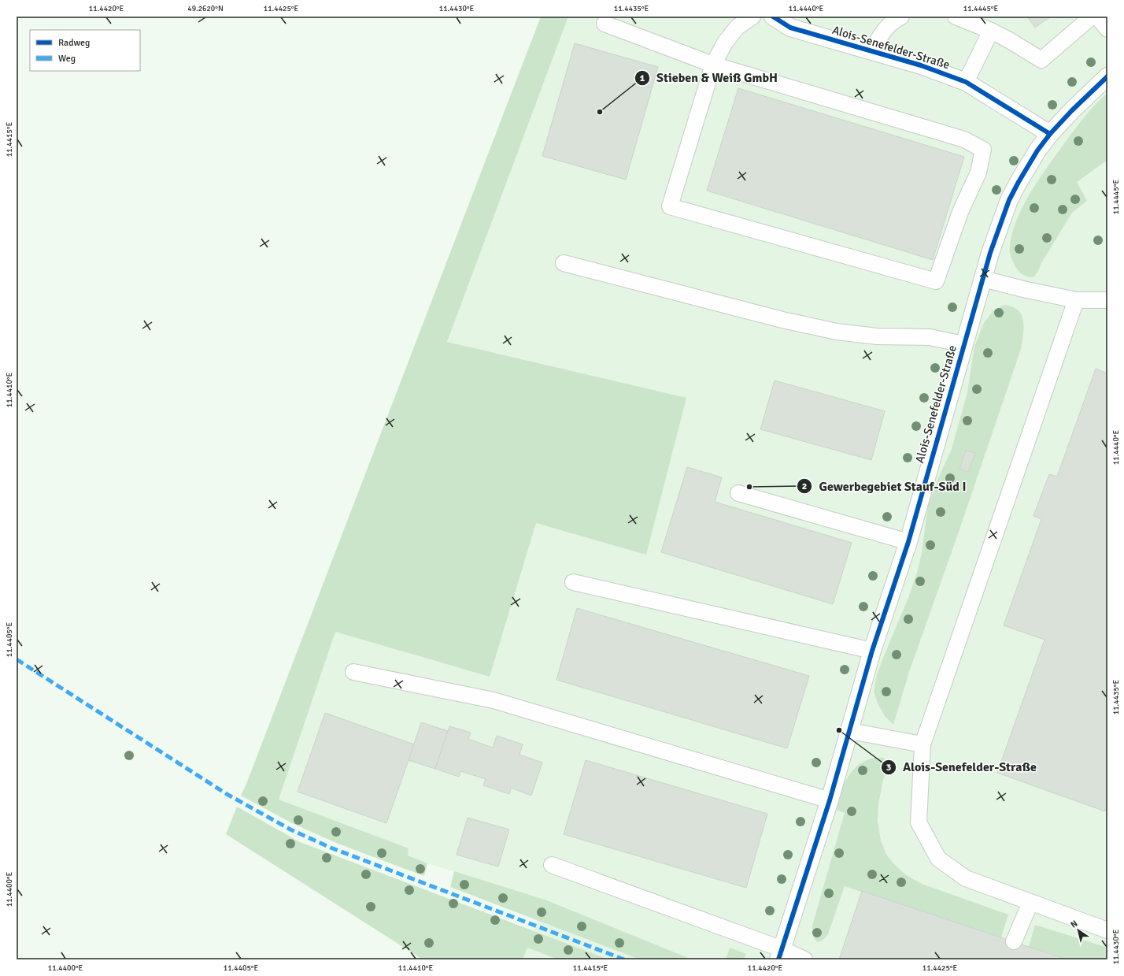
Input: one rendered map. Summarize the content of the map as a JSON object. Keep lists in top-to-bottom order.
{
  "streets": {
    "street": ["Alois-Senefelder-Straße"]
  },
  "places": ["Stieben & Weiß GmbH", "Gewerbegebiet Stauf-Süd I", "Alois-Senefelder-Straße"],
  "legend": ["Radweg", "Weg"],
  "north": "top left",
  "coordinates": [
    "11.4420°E",
    "49.2620°N",
    "11.4425°E",
    "11.4430°E",
    "11.4435°E",
    "11.4440°E",
    "11.4445°E",
    "11.4415°E",
    "11.4410°E",
    "11.4405°E",
    "11.4400°E"
  ]
}
